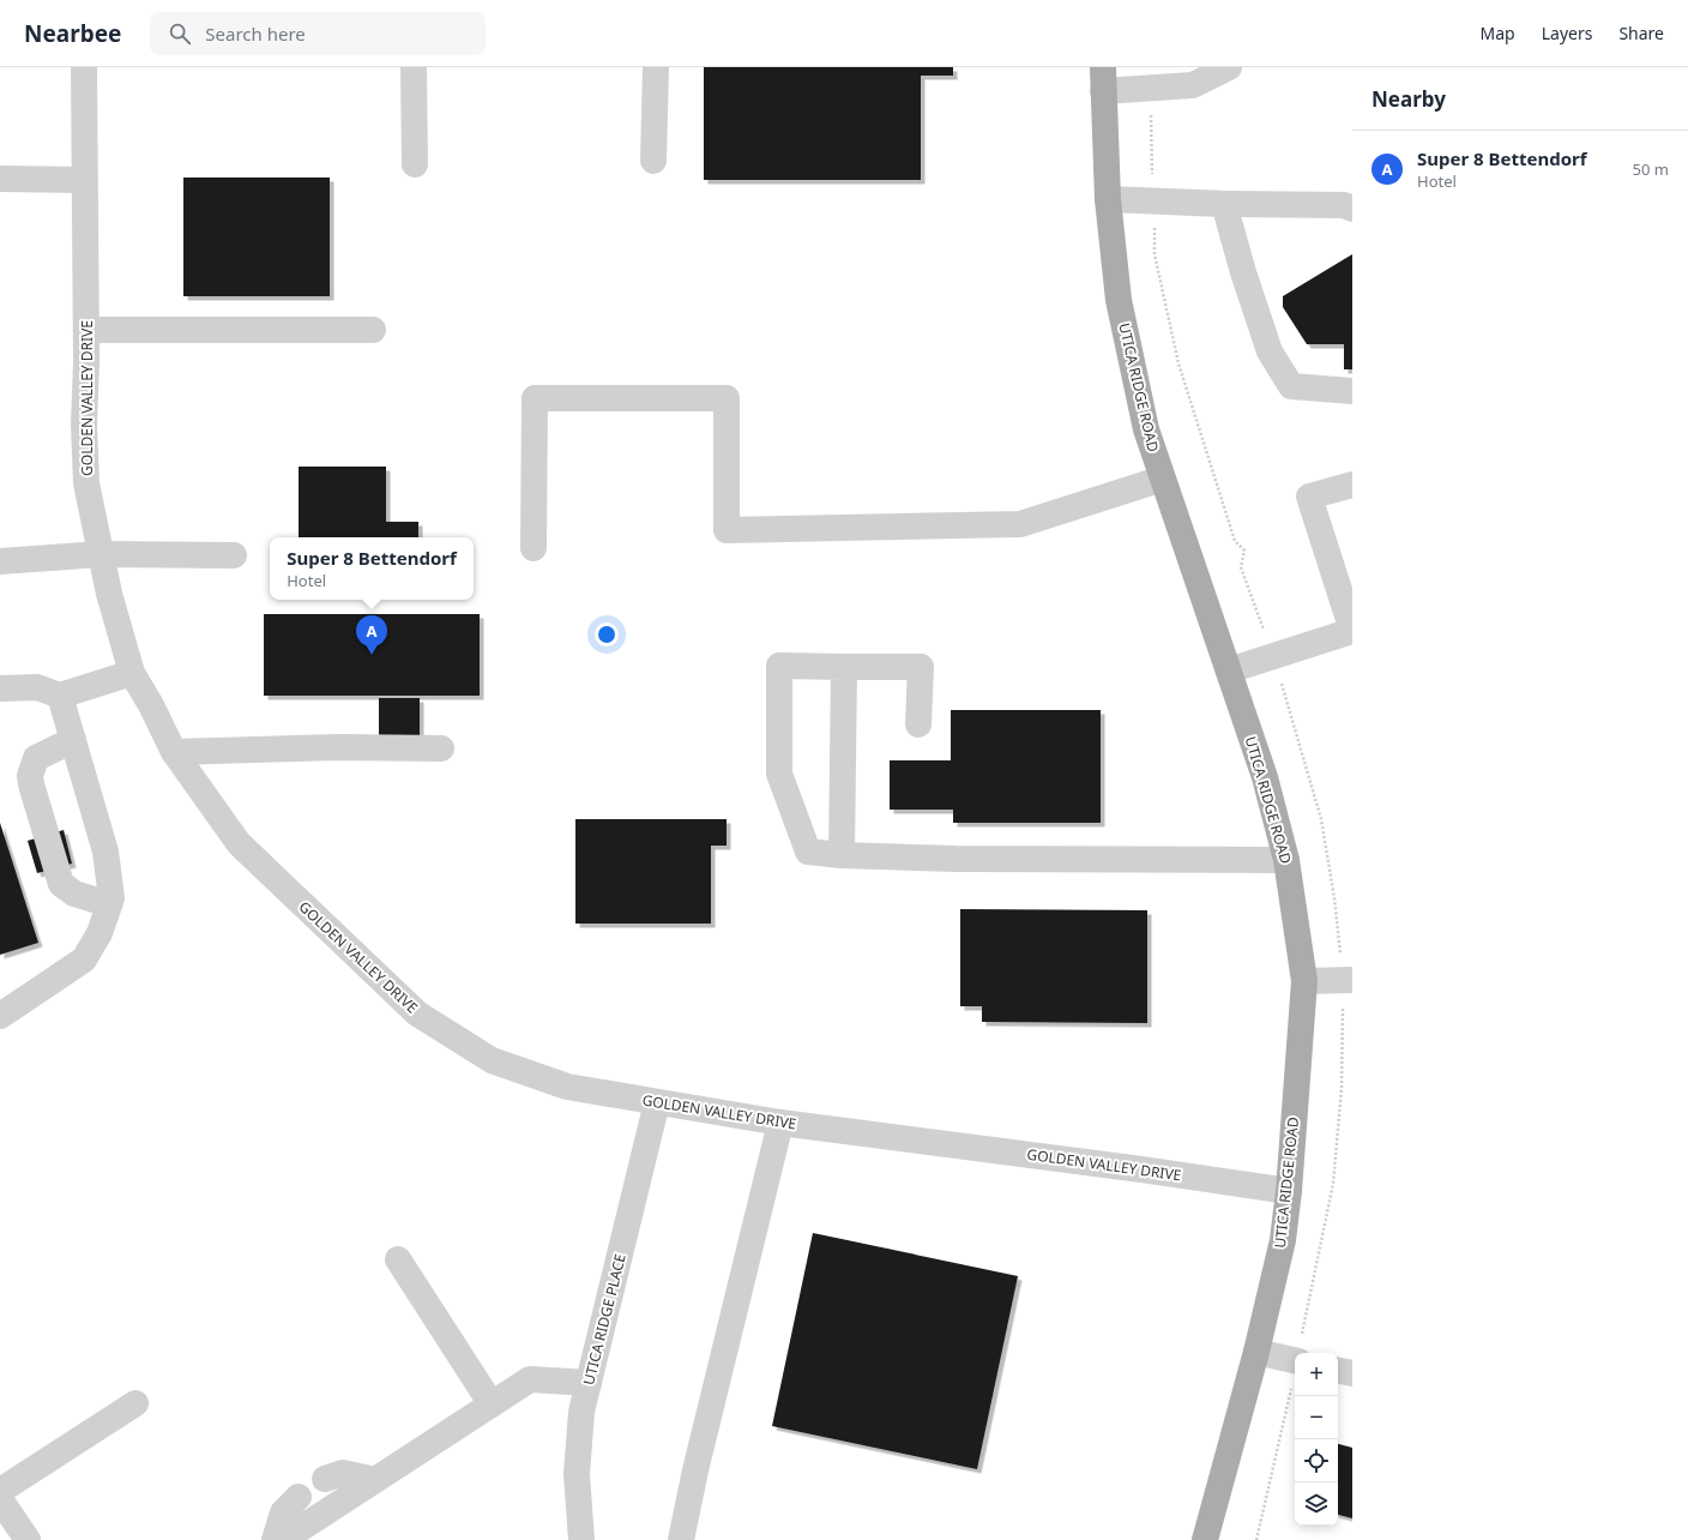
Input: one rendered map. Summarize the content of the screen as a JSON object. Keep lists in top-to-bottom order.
{
  "streets": {
    "main road": ["UTICA RIDGE ROAD"],
    "street": ["GOLDEN VALLEY DRIVE", "UTICA RIDGE PLACE"]
  },
  "crossings": [
    ["UTICA RIDGE ROAD", "GOLDEN VALLEY DRIVE"],
    ["GOLDEN VALLEY DRIVE", "UTICA RIDGE PLACE"]
  ],
  "page": {
    "header": "Nearbee",
    "search": "Search here",
    "nav": ["Map", "Layers", "Share"],
    "heading": "Nearby",
    "list": [
      {
        "mark": "A",
        "name": "Super 8 Bettendorf",
        "note": "Hotel",
        "value": "50 m"
      }
    ],
    "popup": ["Super 8 Bettendorf", "Hotel"],
    "pins": "A",
    "map_buttons": ["+", "−"]
  }
}
